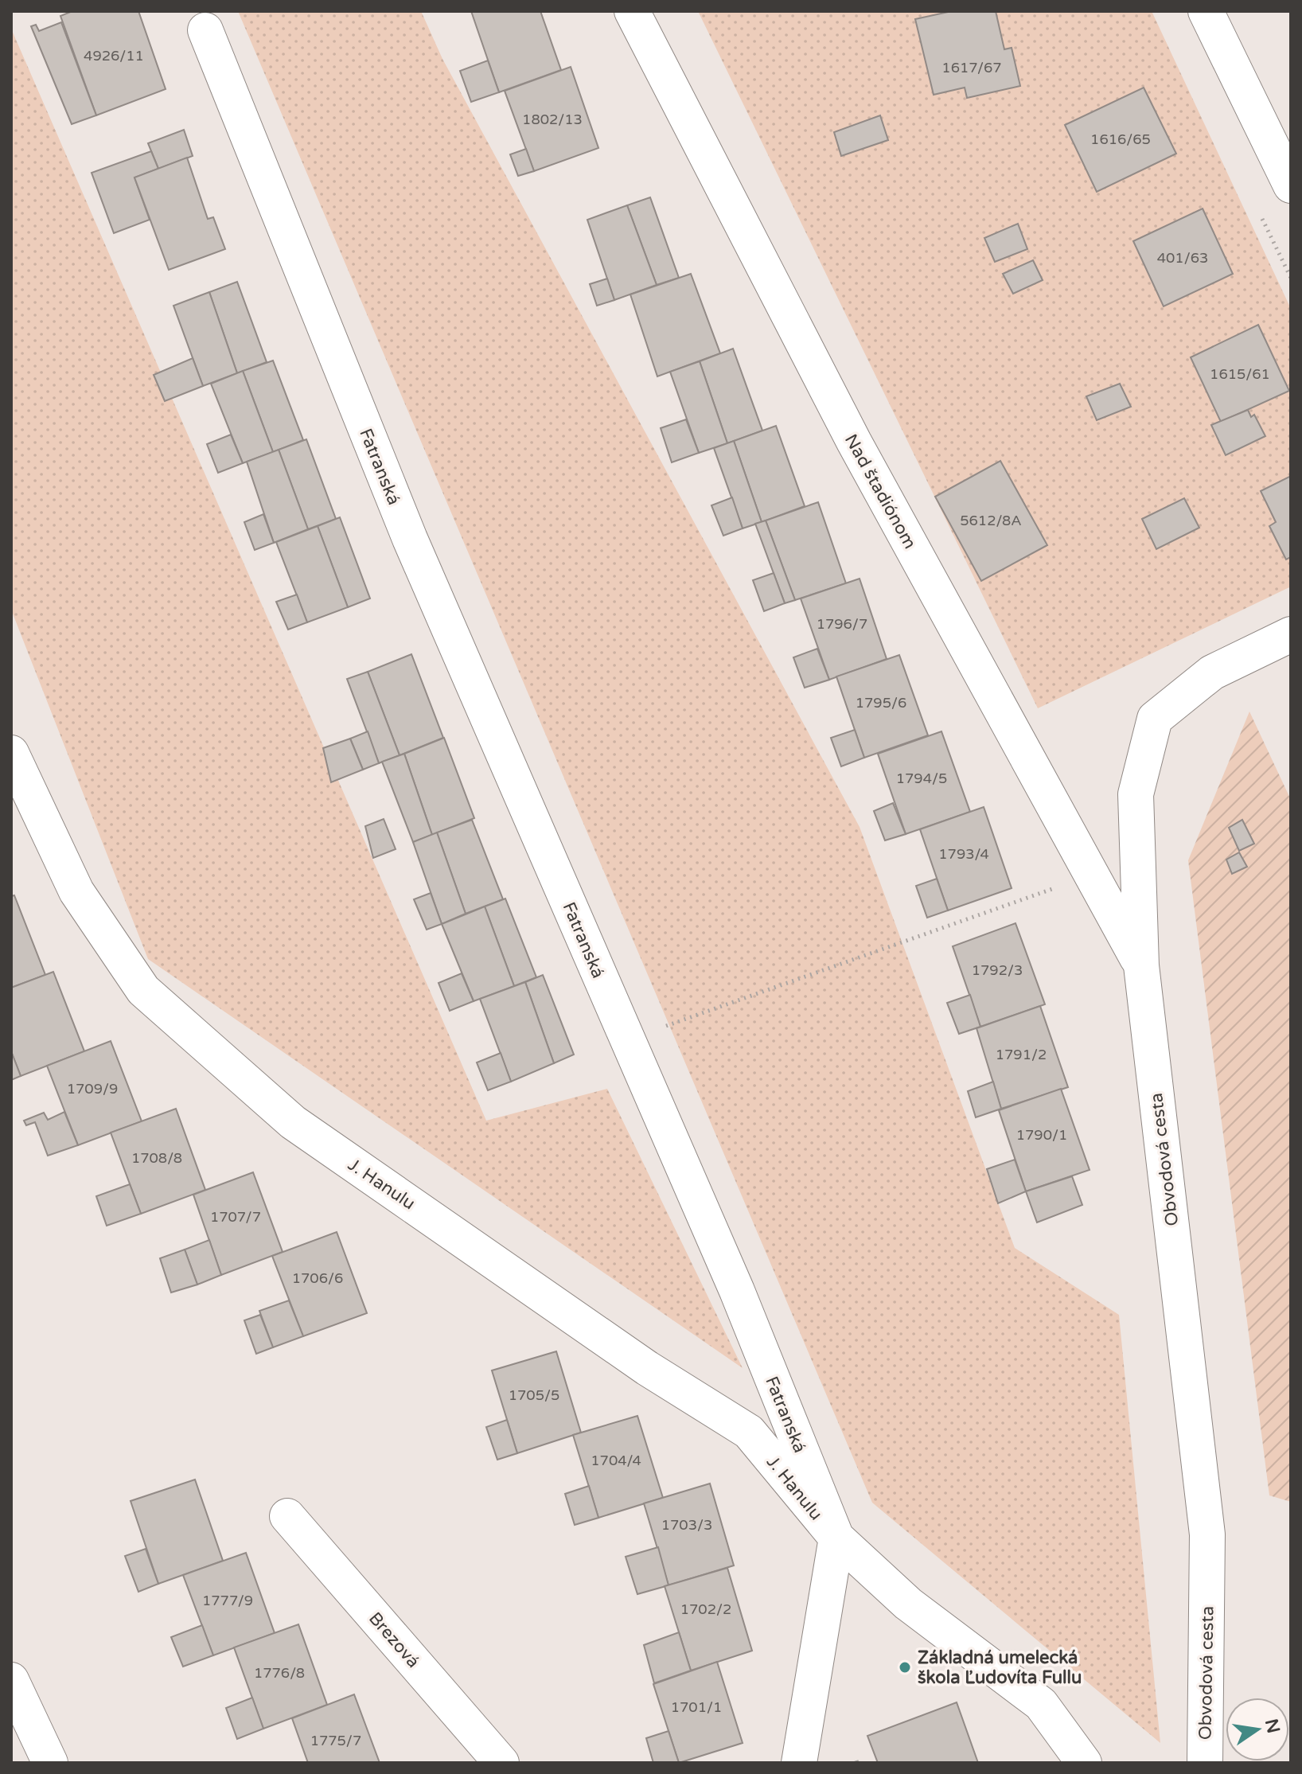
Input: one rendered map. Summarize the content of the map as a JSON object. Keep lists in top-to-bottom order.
{
  "streets": {
    "street": [
      "Fatranská",
      "Nad štadiónom",
      "Obvodová cesta",
      "J. Hanulu",
      "Brezová"
    ]
  },
  "crossings": [
    ["Fatranská", "J. Hanulu"],
    ["Nad štadiónom", "Obvodová cesta"]
  ],
  "places": ["Základná umelecká škola Ľudovíta Fullu"],
  "house_numbers": [
    "4926/11",
    "1617/67",
    "1802/13",
    "1616/65",
    "401/63",
    "1615/61",
    "5612/8A",
    "1796/7",
    "1795/6",
    "1794/5",
    "1793/4",
    "1792/3",
    "1791/2",
    "1709/9",
    "1790/1",
    "1708/8",
    "1707/7",
    "1706/6",
    "1705/5",
    "1704/4",
    "1703/3",
    "1777/9",
    "1702/2",
    "1776/8",
    "1701/1",
    "1775/7"
  ],
  "north": "right"
}
